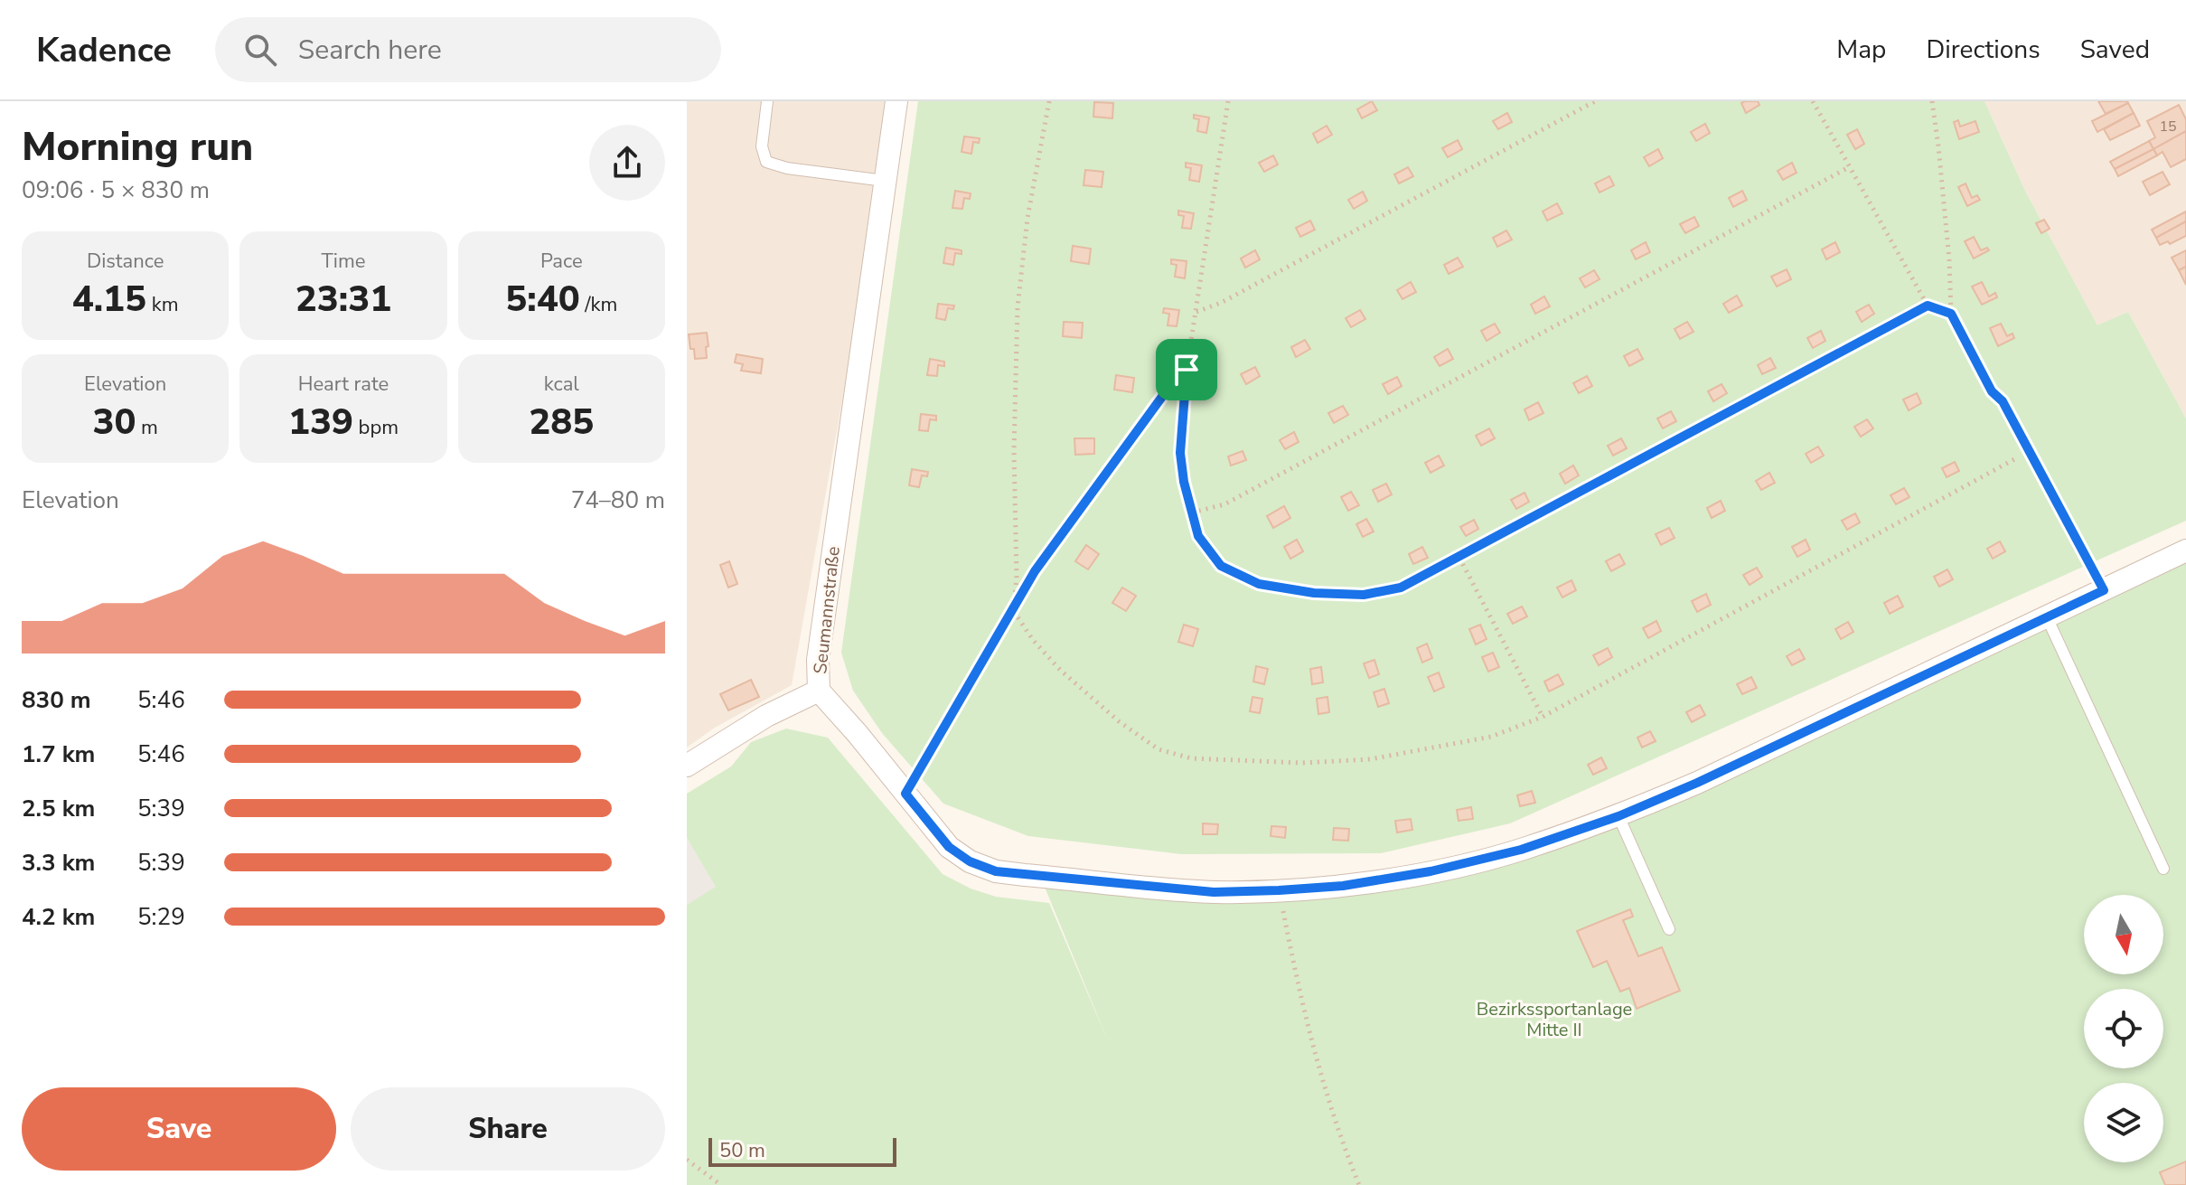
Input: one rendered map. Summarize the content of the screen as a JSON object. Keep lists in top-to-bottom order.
{
  "streets": {
    "street": ["Seumannstraße"]
  },
  "parks": ["Bezirkssportanlage Mitte II"],
  "house_numbers": ["15"],
  "scale_bar": "50 m",
  "north": "bottom",
  "page": {
    "header": "Kadence",
    "search": "Search here",
    "nav": ["Map", "Directions", "Saved"],
    "heading": ["Morning run", "09:06 · 5 × 830 m"],
    "stats": [
      ["Distance", "4.15 km"],
      ["Time", "23:31"],
      ["Pace", "5:40 /km"],
      ["Elevation", "30 m"],
      ["Heart rate", "139 bpm"],
      ["kcal", "285"]
    ],
    "chart": ["Elevation", "74–80 m"],
    "list": [
      {
        "name": "830 m",
        "note": "5:46"
      },
      {
        "name": "1.7 km",
        "note": "5:46"
      },
      {
        "name": "2.5 km",
        "note": "5:39"
      },
      {
        "name": "3.3 km",
        "note": "5:39"
      },
      {
        "name": "4.2 km",
        "note": "5:29"
      }
    ],
    "buttons": ["Save", "Share"],
    "scale": "50 m"
  }
}
